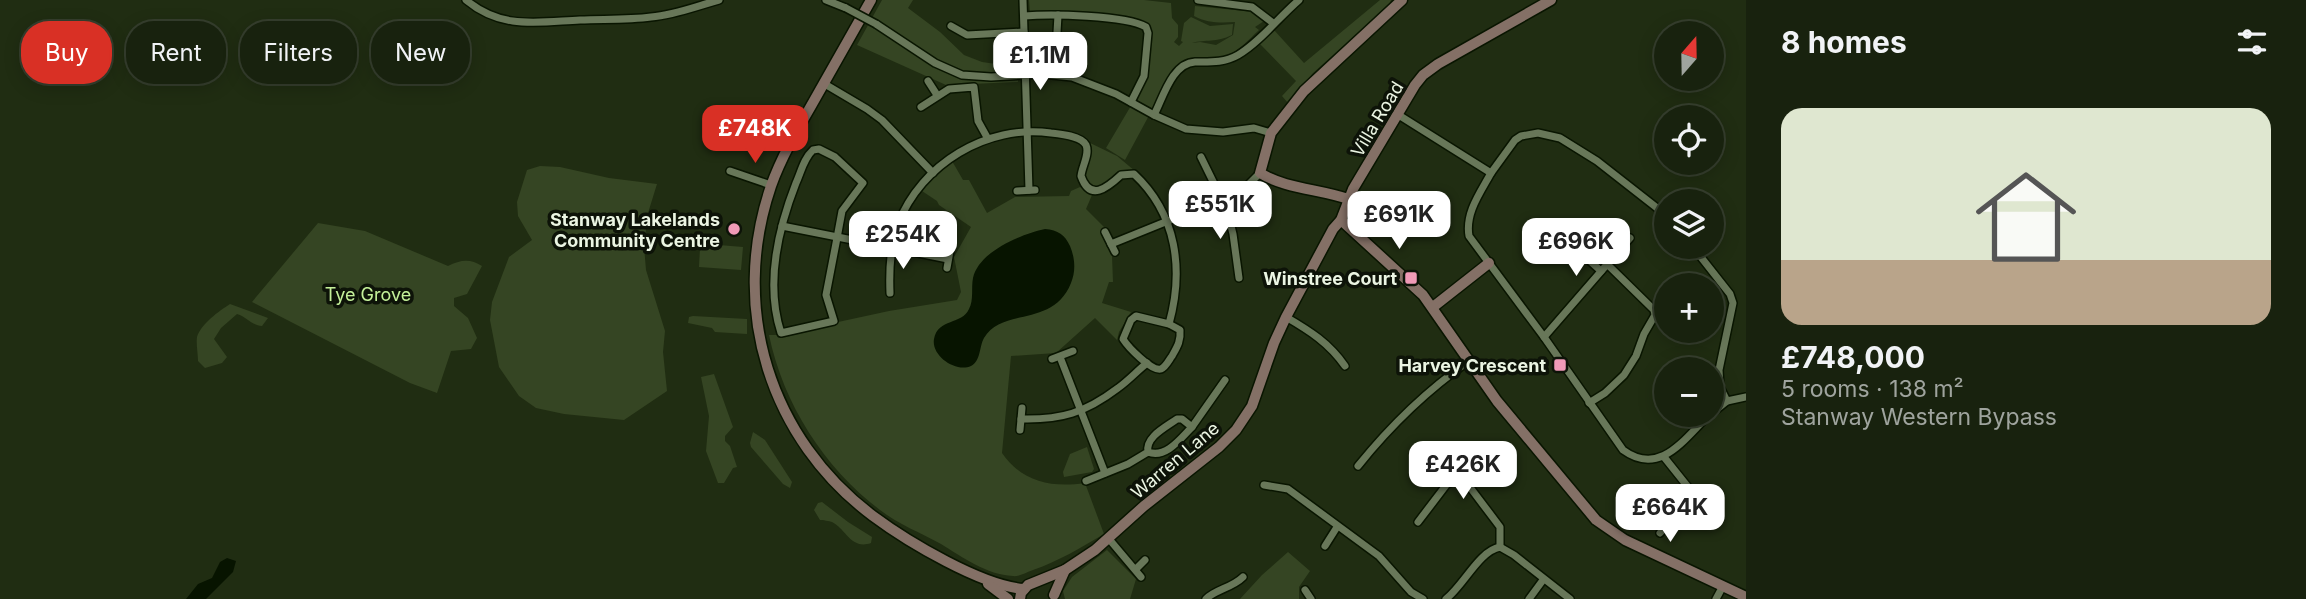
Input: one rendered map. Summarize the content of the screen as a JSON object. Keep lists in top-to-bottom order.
{
  "streets": {
    "street": ["Villa Road", "Warren Lane"]
  },
  "crossings": [
    ["Villa Road", "Warren Lane"]
  ],
  "parks": ["Tye Grove"],
  "places": {
    "other": ["Stanway Lakelands Community Centre"],
    "transit": ["Winstree Court", "Harvey Crescent"]
  },
  "north": "top",
  "page": {
    "heading": "8 homes",
    "map_buttons": ["+", "−"],
    "chip": [
      "Buy",
      "Rent",
      "Filters",
      "New"
    ],
    "price": [
      "£1.1M",
      "£748K",
      "£551K",
      "£691K",
      "£254K",
      "£696K",
      "£426K",
      "£664K"
    ],
    "list": [
      {
        "name": "£748,000",
        "note": "5 rooms · 138 m² · Stanway Western Bypass"
      }
    ]
  }
}
